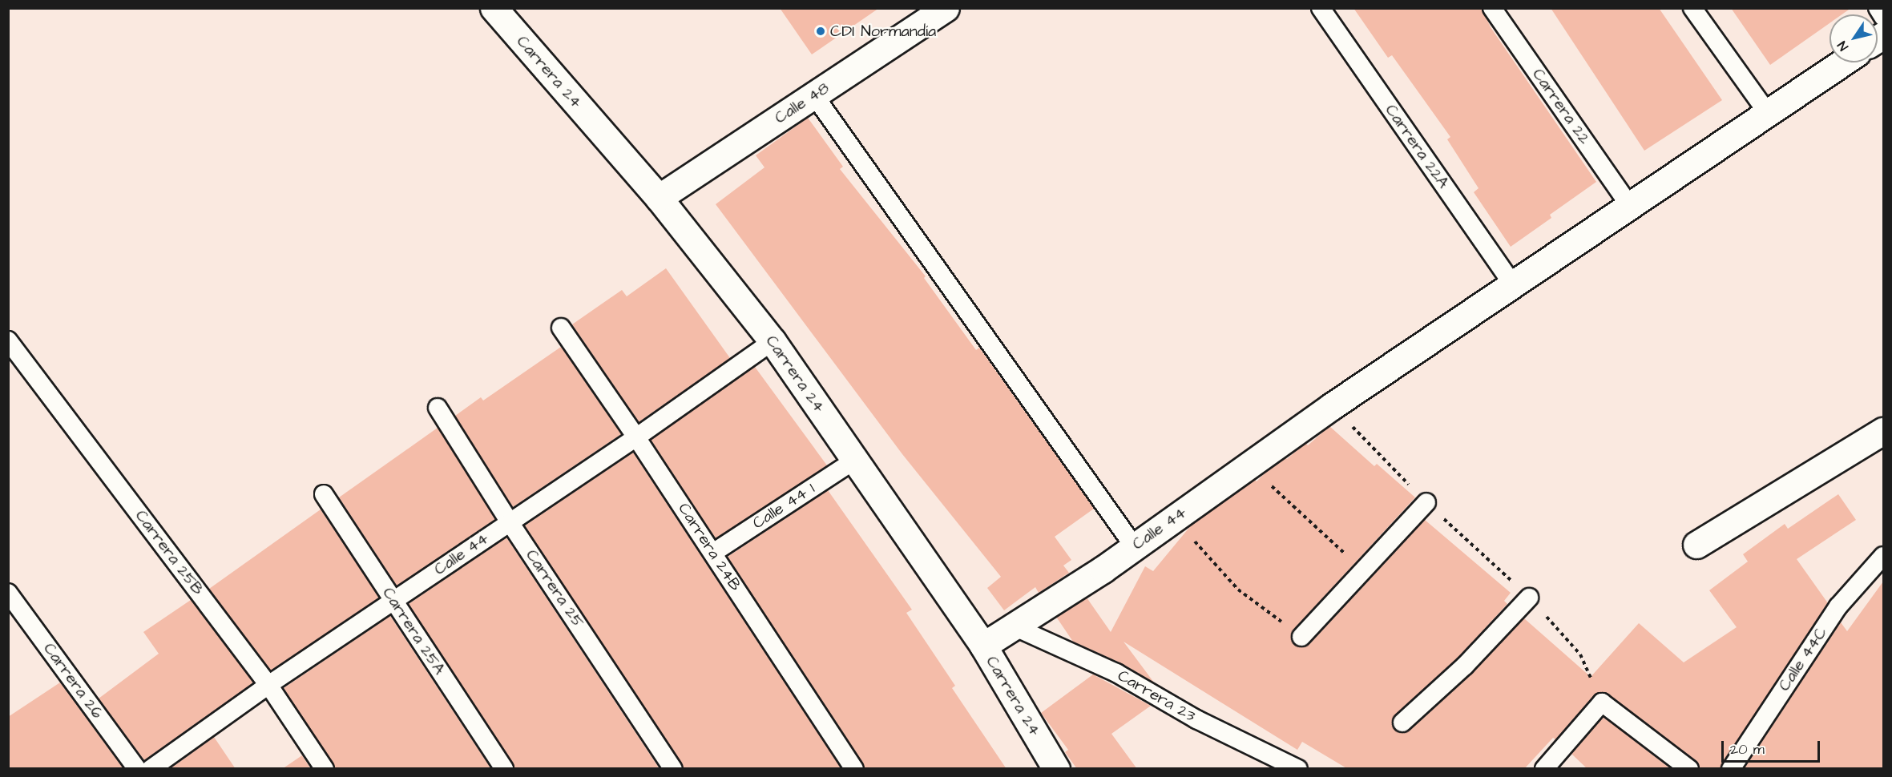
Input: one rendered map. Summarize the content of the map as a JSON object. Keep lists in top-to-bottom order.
{
  "streets": {
    "street": ["Carrera 24", "Calle 48", "Calle 44"],
    "lane": [
      "Carrera 22",
      "Carrera 22A",
      "Calle 44 1",
      "Carrera 24B",
      "Carrera 25B",
      "Carrera 25",
      "Carrera 25A",
      "Calle 44C",
      "Carrera 26",
      "Carrera 23"
    ]
  },
  "crossings": [
    ["Carrera 24", "Calle 48"],
    ["Carrera 24", "Calle 44 1"],
    ["Carrera 24", "Calle 44"],
    ["Carrera 22", "Calle 44"],
    ["Carrera 22A", "Calle 44"],
    ["Calle 44 1", "Carrera 24B"],
    ["Calle 44", "Carrera 24B"],
    ["Calle 44", "Carrera 25B"],
    ["Calle 44", "Carrera 25"],
    ["Calle 44", "Carrera 25A"],
    ["Calle 44", "Carrera 23"]
  ],
  "places": ["CDI Normandía"],
  "scale_bar": "20 m",
  "north": "bottom left"
}
